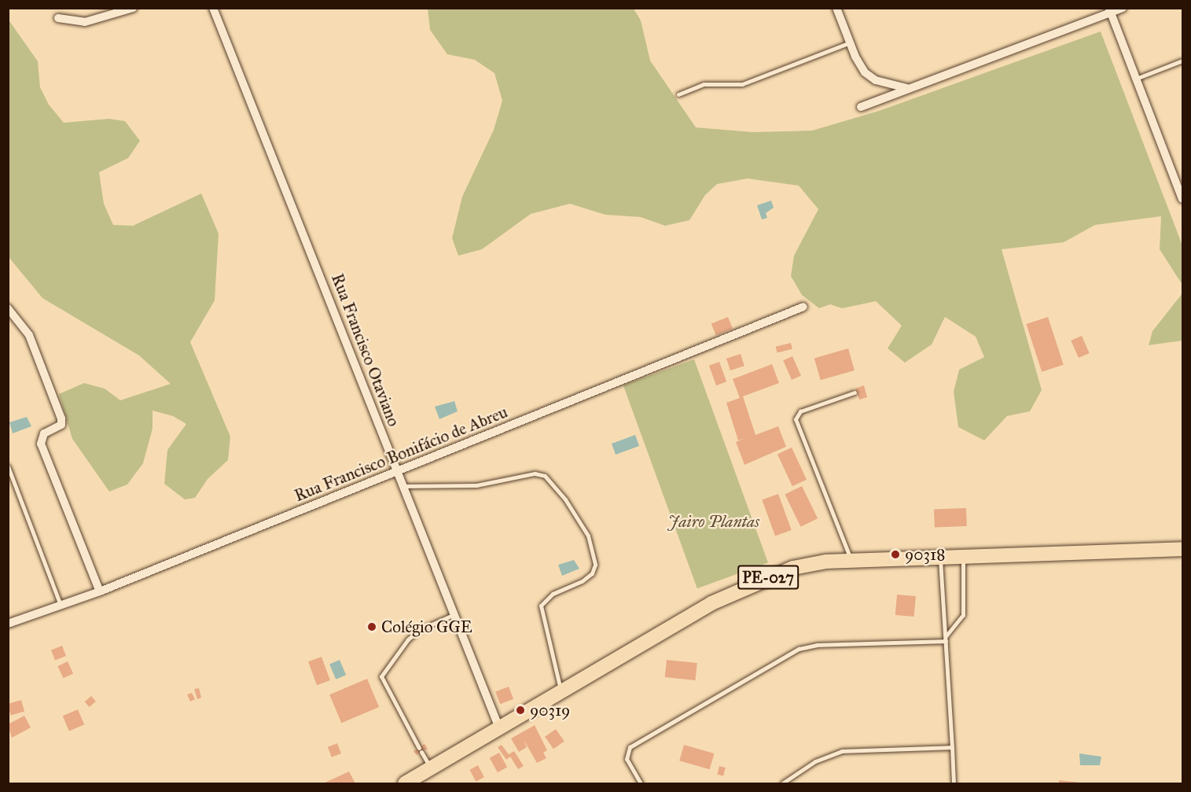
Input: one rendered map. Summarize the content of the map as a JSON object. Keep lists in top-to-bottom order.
{
  "streets": {
    "main road": ["PE-027"],
    "street": ["Rua Francisco Otaviano", "Rua Francisco Bonifácio de Abreu"]
  },
  "crossings": [
    ["Rua Francisco Otaviano", "Rua Francisco Bonifácio de Abreu"],
    ["Rua Francisco Otaviano", "PE-027"]
  ],
  "parks": ["Jairo Plantas"],
  "places": ["90318", "Colégio GGE", "90319"]
}
